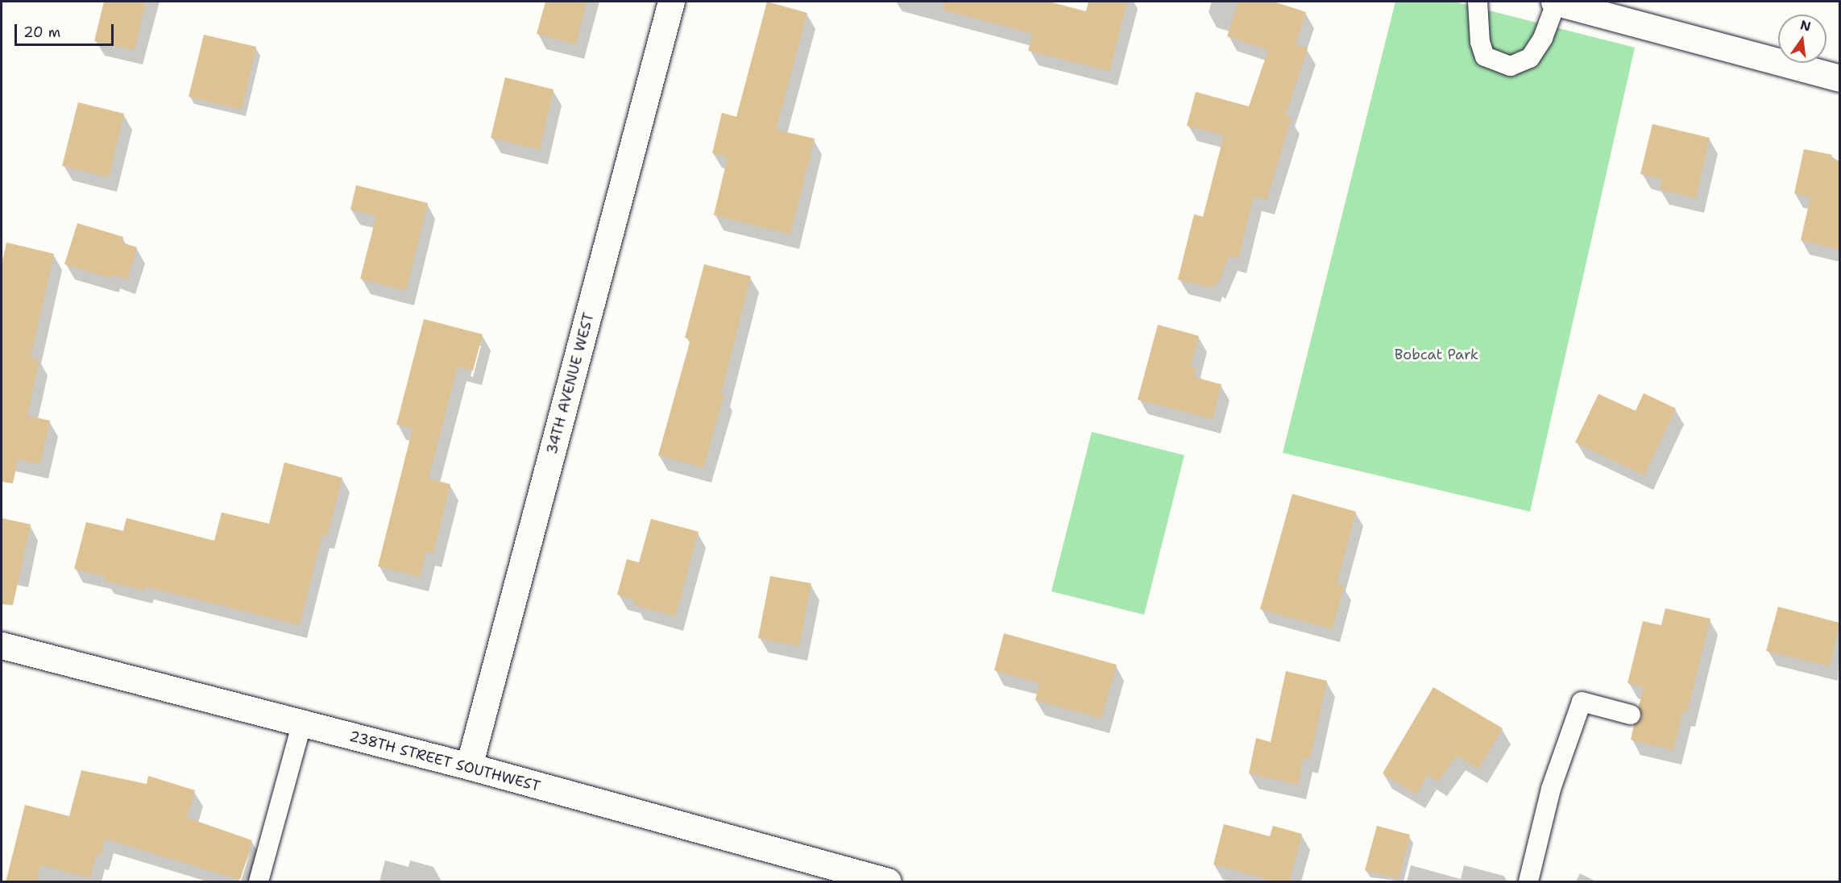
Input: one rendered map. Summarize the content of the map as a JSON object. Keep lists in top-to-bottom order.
{
  "streets": {
    "street": ["34TH AVENUE WEST", "238TH STREET SOUTHWEST"]
  },
  "crossings": [
    ["34TH AVENUE WEST", "238TH STREET SOUTHWEST"]
  ],
  "parks": ["Bobcat Park"],
  "scale_bar": "20 m",
  "north": "top"
}
